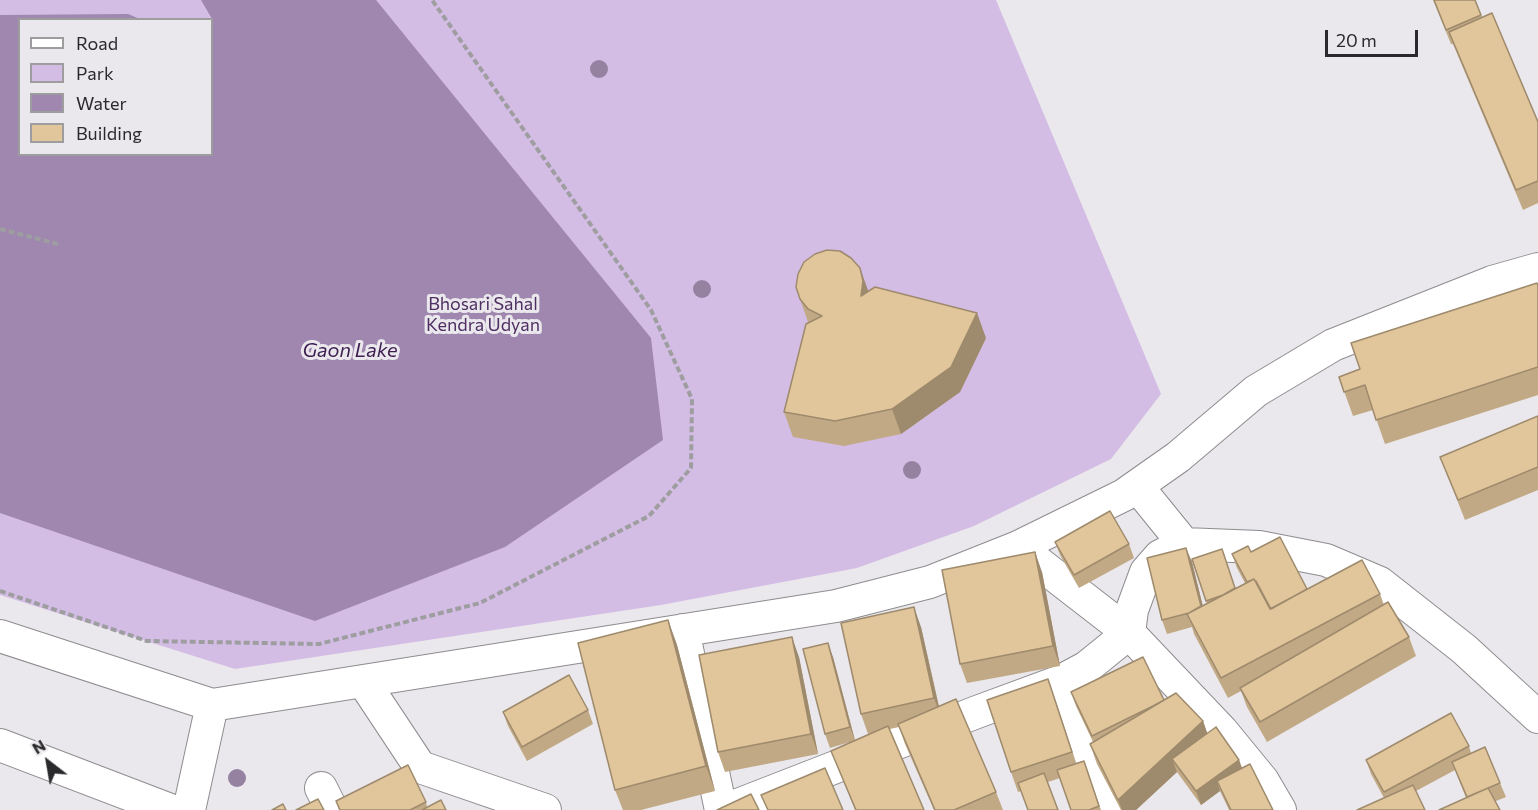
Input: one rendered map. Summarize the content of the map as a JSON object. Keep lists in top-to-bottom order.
{
  "water": ["Gaon Lake"],
  "parks": ["Bhosari Sahal Kendra Udyan"],
  "legend": [
    "Road",
    "Park",
    "Water",
    "Building"
  ],
  "scale_bar": "20 m",
  "north": "top left"
}
